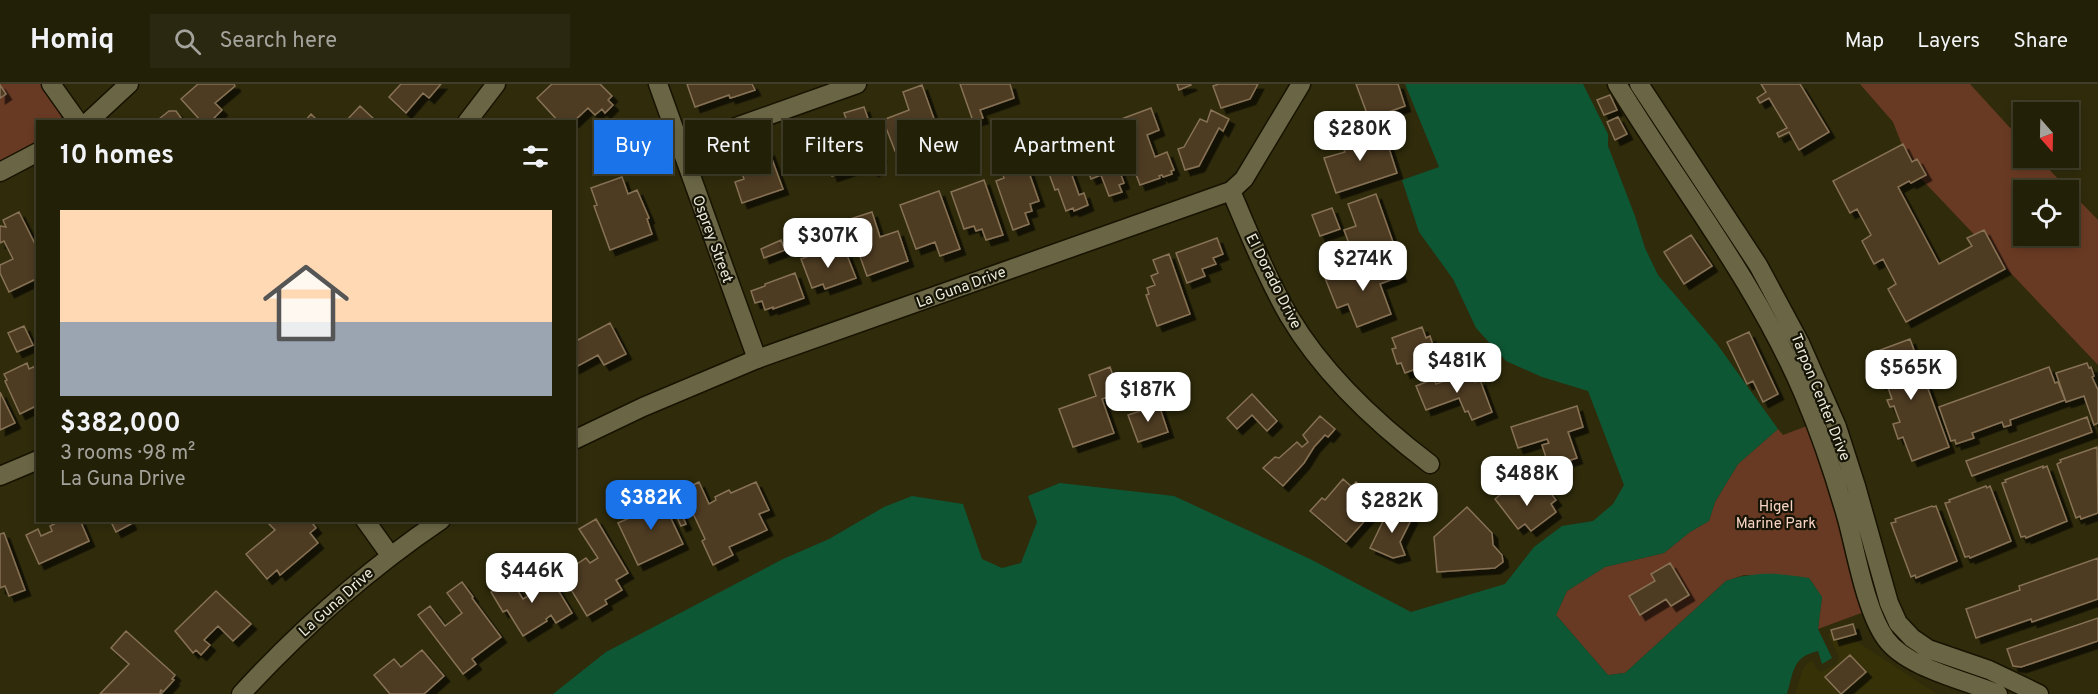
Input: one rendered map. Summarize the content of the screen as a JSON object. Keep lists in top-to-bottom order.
{
  "streets": {
    "street": [
      "Osprey Street",
      "El Dorado Drive",
      "La Guna Drive",
      "Tarpon Center Drive"
    ]
  },
  "crossings": [
    ["Osprey Street", "La Guna Drive"],
    ["El Dorado Drive", "La Guna Drive"]
  ],
  "parks": ["Higel Marine Park"],
  "north": "bottom",
  "page": {
    "header": "Homiq",
    "search": "Search here",
    "nav": ["Map", "Layers", "Share"],
    "price": [
      "$280K",
      "$307K",
      "$274K",
      "$481K",
      "$565K",
      "$187K",
      "$488K",
      "$382K",
      "$282K",
      "$446K"
    ],
    "chip": [
      "Buy",
      "Rent",
      "Filters",
      "New",
      "Apartment"
    ],
    "heading": "10 homes",
    "list": [
      {
        "name": "$382,000",
        "note": "3 rooms · 98 m² · La Guna Drive"
      }
    ]
  }
}
